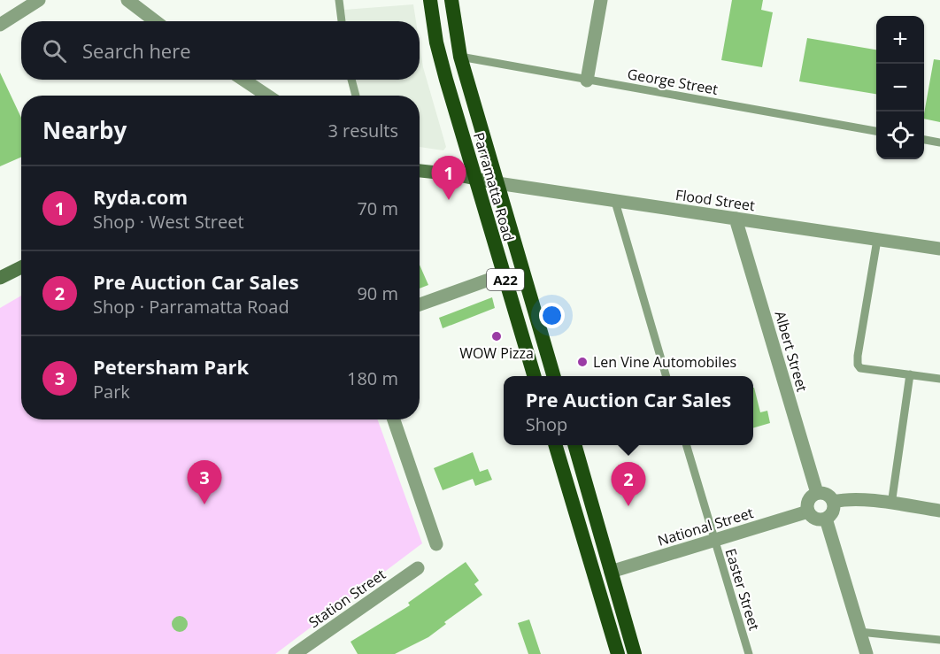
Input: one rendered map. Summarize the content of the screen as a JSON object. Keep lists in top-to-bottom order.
{
  "streets": {
    "highway": ["Parramatta Road", "A22"],
    "street": [
      "Flood Street",
      "Albert Street",
      "National Street",
      "Station Street"
    ],
    "lane": ["George Street", "Easter Street"]
  },
  "crossings": [
    ["George Street", "Parramatta Road"],
    ["Parramatta Road", "Flood Street"],
    ["Flood Street", "Albert Street"],
    ["Albert Street", "National Street"],
    ["National Street", "Easter Street"]
  ],
  "places": ["WOW Pizza", "Len Vine Automobiles"],
  "page": {
    "map_buttons": ["+", "−"],
    "search": "Search here",
    "heading": ["Nearby", "3 results"],
    "pins": ["1", "3", "2"],
    "list": [
      {
        "mark": "1",
        "name": "Ryda.com",
        "note": "Shop · West Street",
        "value": "70 m"
      },
      {
        "mark": "2",
        "name": "Pre Auction Car Sales",
        "note": "Shop · Parramatta Road",
        "value": "90 m"
      },
      {
        "mark": "3",
        "name": "Petersham Park",
        "note": "Park",
        "value": "180 m"
      }
    ],
    "popup": ["Pre Auction Car Sales", "Shop"]
  }
}
